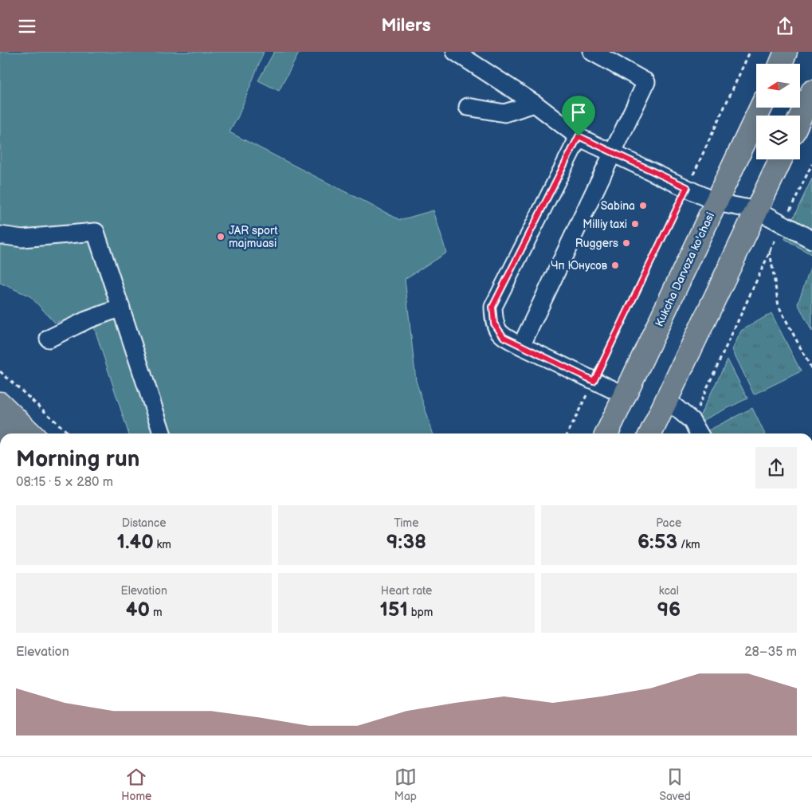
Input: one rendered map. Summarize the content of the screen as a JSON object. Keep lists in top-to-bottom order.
{
  "streets": {
    "main road": ["Kukcha Darvoza ko'chasi"]
  },
  "places": [
    "Sabina",
    "Milliy taxi",
    "JAR sport majmuasi",
    "Ruggers",
    "Чп Юнусов"
  ],
  "north": "left",
  "page": {
    "header": "Milers",
    "heading": ["Morning run", "08:15 · 5 × 280 m"],
    "stats": [
      ["Distance", "1.40 km"],
      ["Time", "9:38"],
      ["Pace", "6:53 /km"],
      ["Elevation", "40 m"],
      ["Heart rate", "151 bpm"],
      ["kcal", "96"]
    ],
    "chart": ["Elevation", "28–35 m"],
    "tabs": ["Home", "Map", "Saved"]
  }
}
